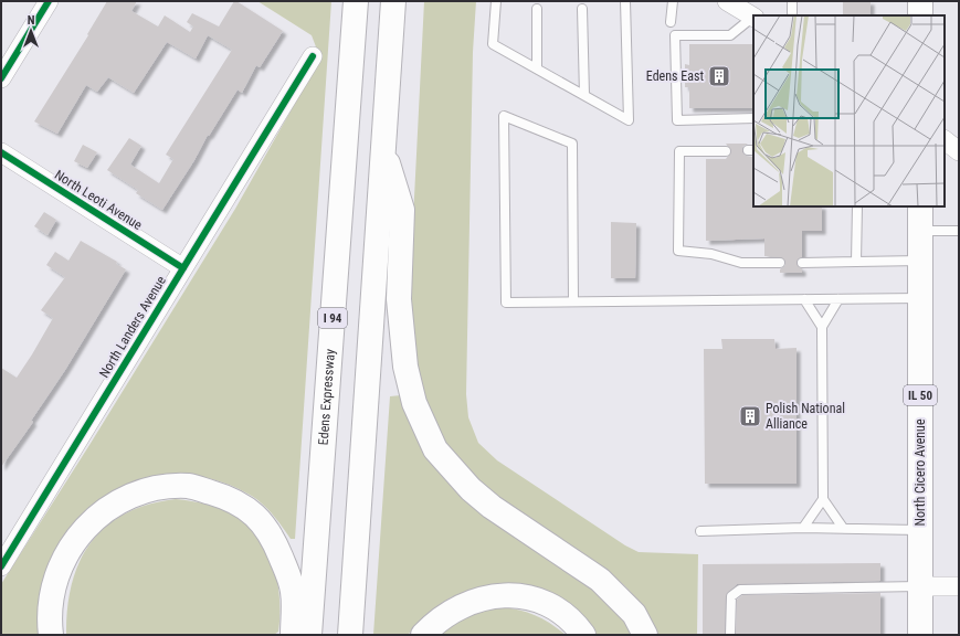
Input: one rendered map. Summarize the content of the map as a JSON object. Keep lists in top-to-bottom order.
{
  "streets": {
    "main road": [
      "I 94",
      "IL 50",
      "Edens Expressway",
      "North Cicero Avenue"
    ],
    "street": ["North Leoti Avenue", "North Landers Avenue"]
  },
  "crossings": [
    ["North Leoti Avenue", "North Landers Avenue"]
  ],
  "places": {
    "building": ["Edens East", "Polish National Alliance"]
  },
  "north": "top"
}
